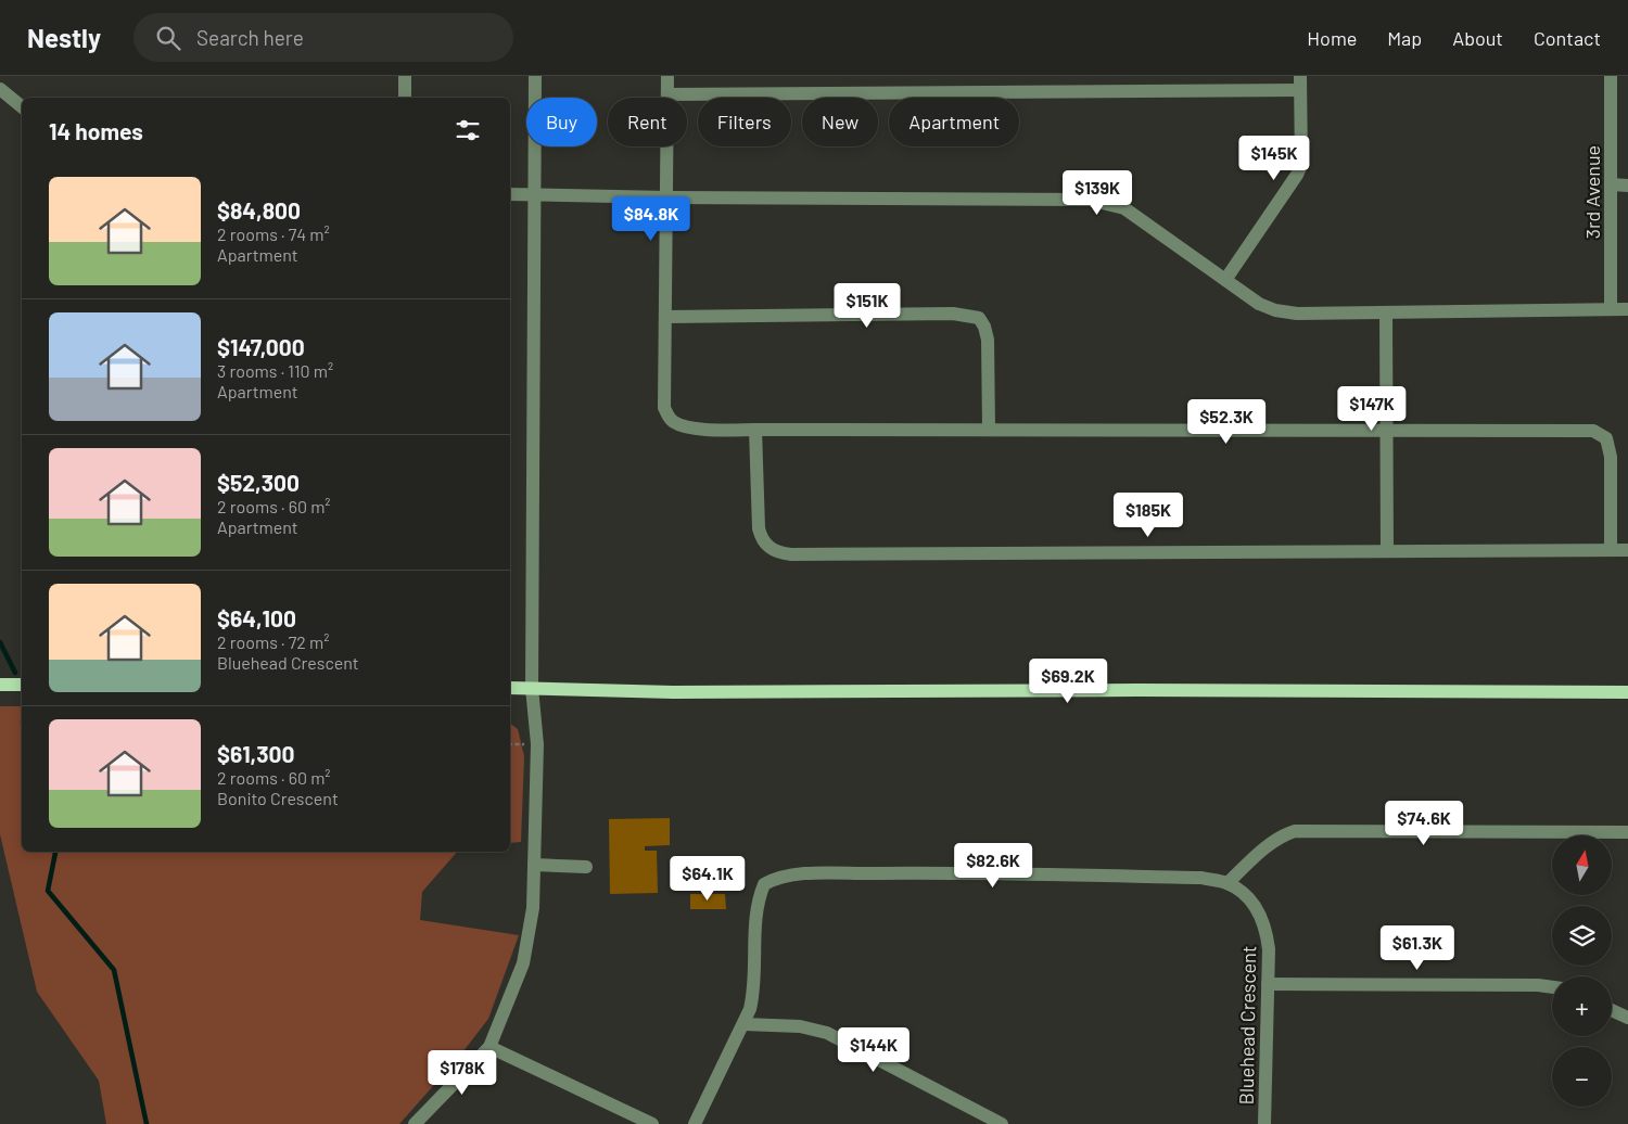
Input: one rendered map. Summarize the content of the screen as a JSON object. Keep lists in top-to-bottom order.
{
  "streets": {
    "street": ["3rd Avenue", "Bluehead Crescent"]
  },
  "north": "top",
  "page": {
    "header": "Nestly",
    "search": "Search here",
    "nav": [
      "Home",
      "Map",
      "About",
      "Contact"
    ],
    "chip": [
      "Buy",
      "Rent",
      "Filters",
      "New",
      "Apartment"
    ],
    "heading": "14 homes",
    "price": [
      "$145K",
      "$139K",
      "$84.8K",
      "$151K",
      "$147K",
      "$52.3K",
      "$185K",
      "$69.2K",
      "$74.6K",
      "$82.6K",
      "$64.1K",
      "$61.3K",
      "$144K",
      "$178K"
    ],
    "list": [
      {
        "name": "$84,800",
        "note": "2 rooms · 74 m² · Apartment"
      },
      {
        "name": "$147,000",
        "note": "3 rooms · 110 m² · Apartment"
      },
      {
        "name": "$52,300",
        "note": "2 rooms · 60 m² · Apartment"
      },
      {
        "name": "$64,100",
        "note": "2 rooms · 72 m² · Bluehead Crescent"
      },
      {
        "name": "$61,300",
        "note": "2 rooms · 60 m² · Bonito Crescent"
      }
    ],
    "map_buttons": ["+", "−"]
  }
}
